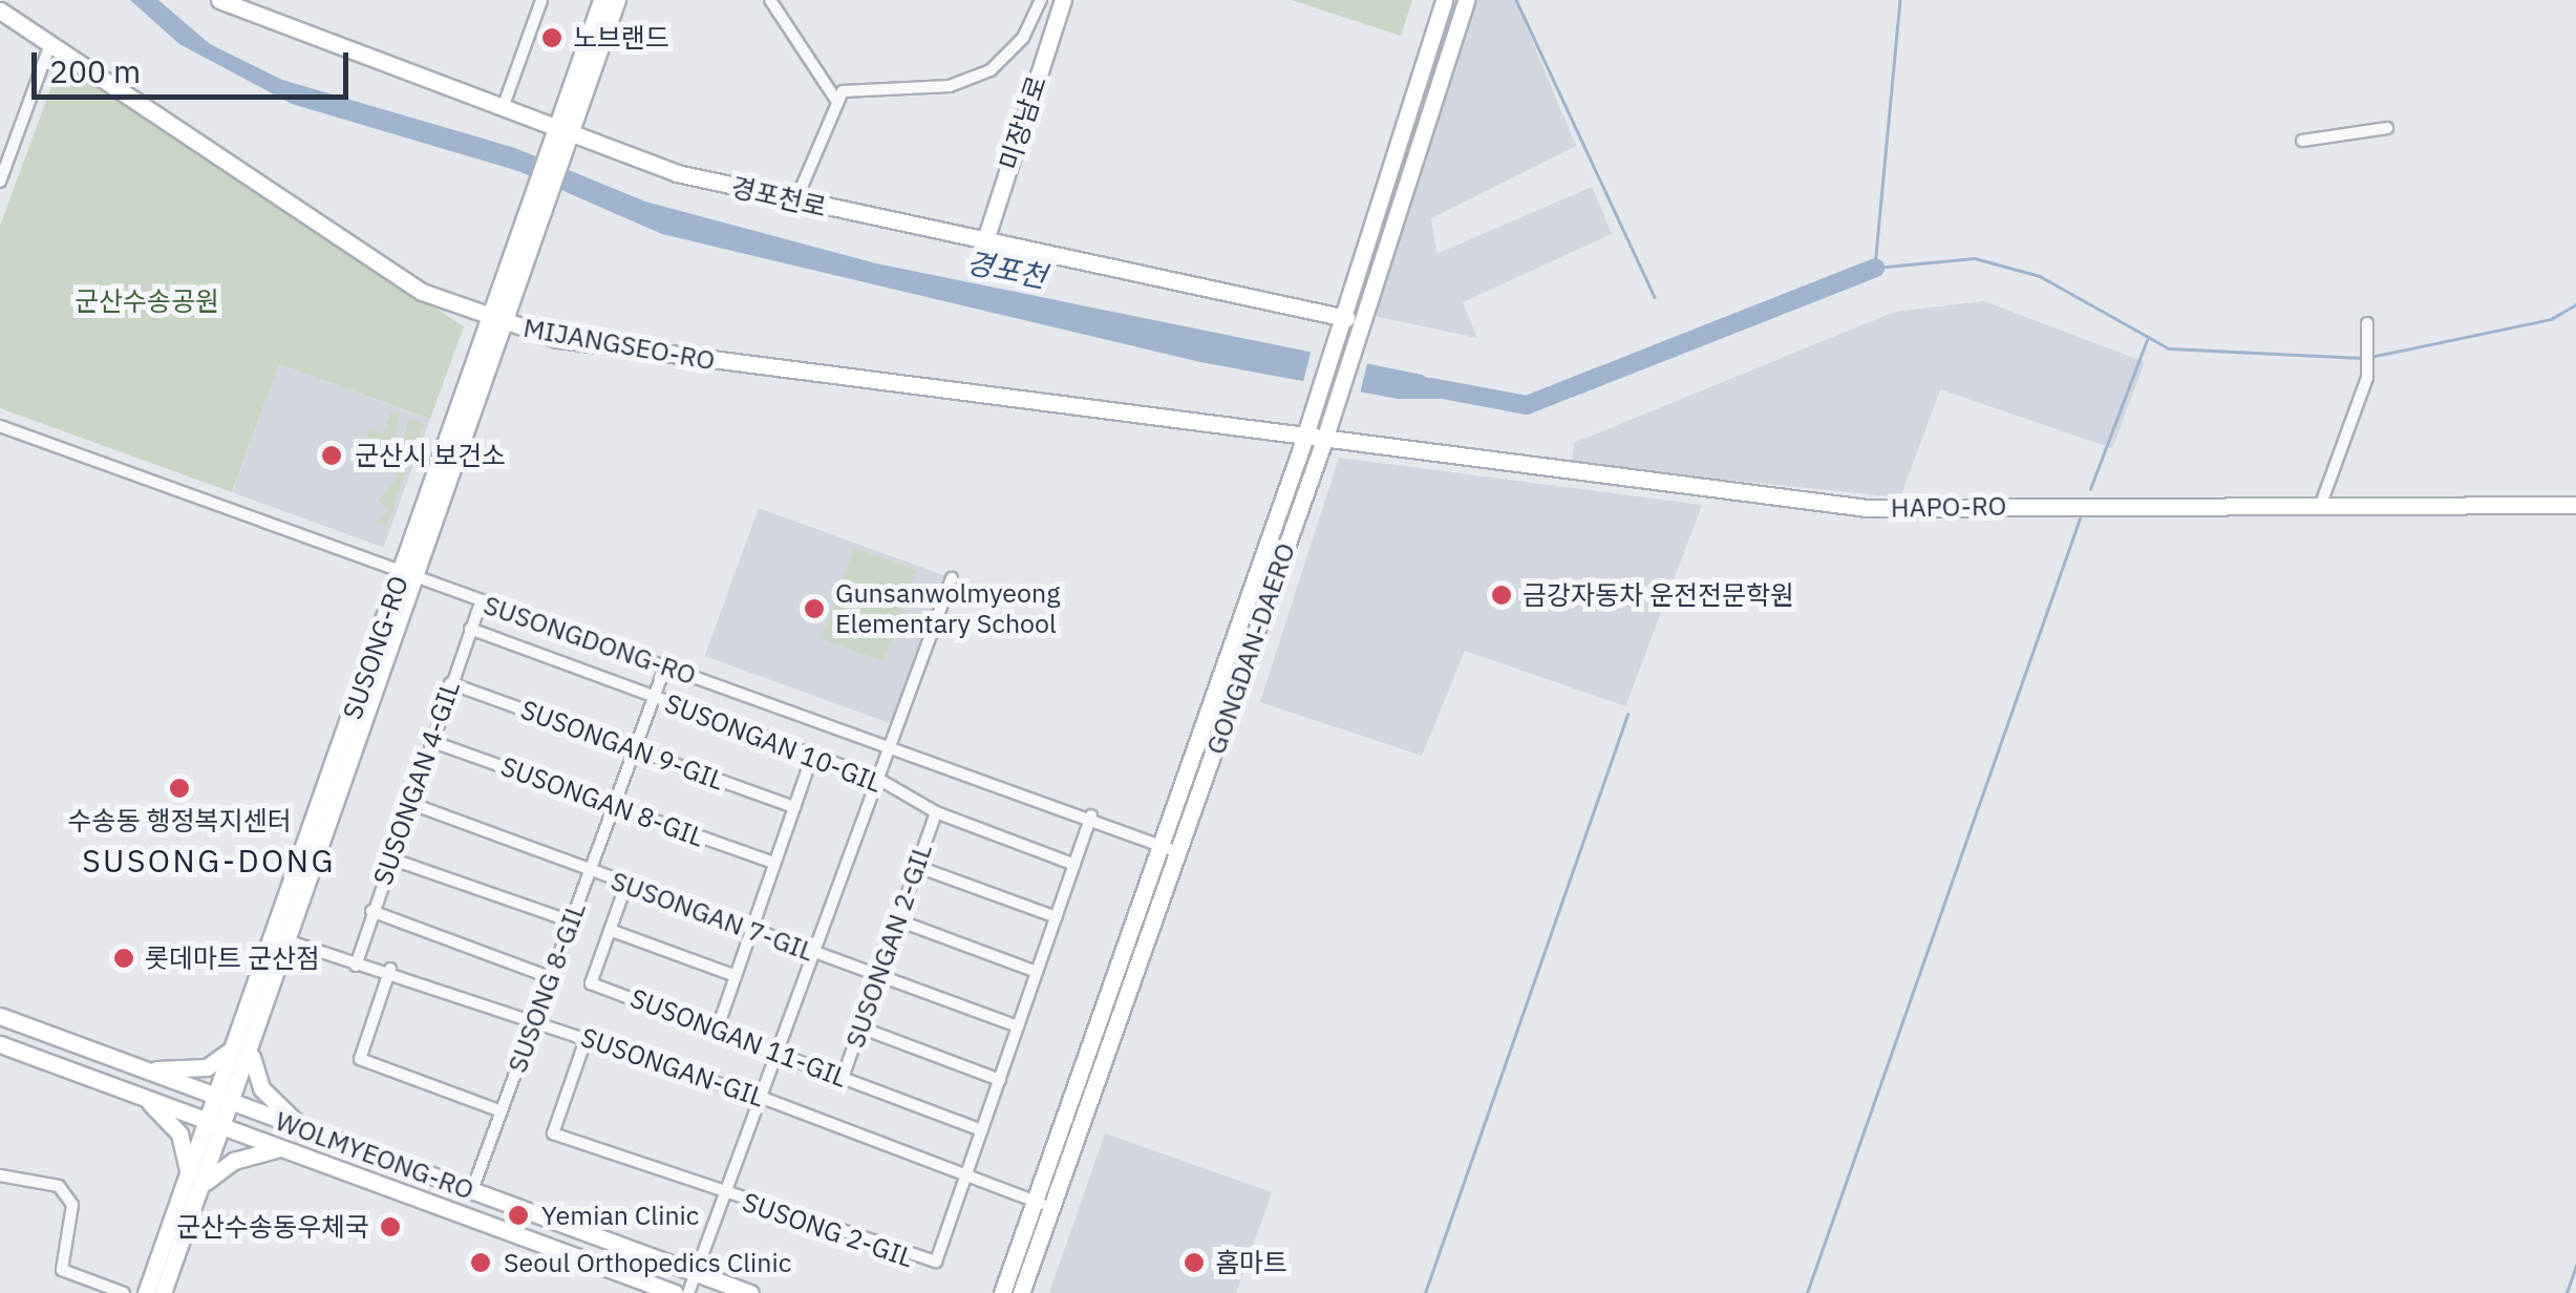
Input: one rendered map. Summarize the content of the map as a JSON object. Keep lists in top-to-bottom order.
{
  "streets": {
    "street": [
      "미장남로",
      "경포천로",
      "MIJANGSEO-RO",
      "HAPO-RO",
      "SUSONGDONG-RO",
      "SUSONG-RO",
      "GONGDAN-DAERO",
      "SUSONGAN 10-GIL",
      "SUSONGAN 9-GIL",
      "SUSONGAN 4-GIL",
      "SUSONGAN 8-GIL",
      "SUSONGAN 7-GIL",
      "SUSONGAN 2-GIL",
      "SUSONG 8-GIL",
      "SUSONGAN 11-GIL",
      "SUSONGAN-GIL",
      "WOLMYEONG-RO",
      "SUSONG 2-GIL"
    ]
  },
  "crossings": [
    ["미장남로", "경포천로"],
    ["경포천로", "SUSONG-RO"],
    ["경포천로", "GONGDAN-DAERO"],
    ["MIJANGSEO-RO", "HAPO-RO"],
    ["MIJANGSEO-RO", "SUSONG-RO"],
    ["MIJANGSEO-RO", "GONGDAN-DAERO"],
    ["HAPO-RO", "GONGDAN-DAERO"],
    ["SUSONGDONG-RO", "SUSONG-RO"],
    ["SUSONGDONG-RO", "GONGDAN-DAERO"],
    ["SUSONGDONG-RO", "SUSONGAN 4-GIL"],
    ["SUSONGDONG-RO", "SUSONG 8-GIL"],
    ["SUSONG-RO", "SUSONGAN-GIL"],
    ["SUSONG-RO", "WOLMYEONG-RO"],
    ["GONGDAN-DAERO", "SUSONGAN-GIL"],
    ["SUSONGAN 10-GIL", "SUSONGAN 4-GIL"],
    ["SUSONGAN 10-GIL", "SUSONGAN 2-GIL"],
    ["SUSONGAN 10-GIL", "SUSONG 8-GIL"],
    ["SUSONGAN 9-GIL", "SUSONGAN 4-GIL"],
    ["SUSONGAN 9-GIL", "SUSONG 8-GIL"],
    ["SUSONGAN 4-GIL", "SUSONGAN 8-GIL"],
    ["SUSONGAN 4-GIL", "SUSONGAN 7-GIL"],
    ["SUSONGAN 4-GIL", "SUSONGAN-GIL"],
    ["SUSONGAN 8-GIL", "SUSONG 8-GIL"],
    ["SUSONGAN 7-GIL", "SUSONGAN 2-GIL"],
    ["SUSONGAN 7-GIL", "SUSONG 8-GIL"],
    ["SUSONGAN 7-GIL", "SUSONGAN 11-GIL"],
    ["SUSONGAN 2-GIL", "SUSONGAN 11-GIL"],
    ["SUSONG 8-GIL", "SUSONGAN-GIL"],
    ["SUSONG 8-GIL", "WOLMYEONG-RO"],
    ["SUSONGAN-GIL", "SUSONG 2-GIL"]
  ],
  "districts": ["SUSONG-DONG"],
  "water": ["경포천"],
  "parks": ["군산수송공원"],
  "places": [
    "노브랜드",
    "군산시 보건소",
    "금강자동차 운전전문학원",
    "Gunsanwolmyeong Elementary School",
    "수송동 행정복지센터",
    "롯데마트 군산점",
    "Yemian Clinic",
    "군산수송동우체국",
    "Seoul Orthopedics Clinic",
    "홈마트"
  ],
  "scale_bar": "200 m"
}
